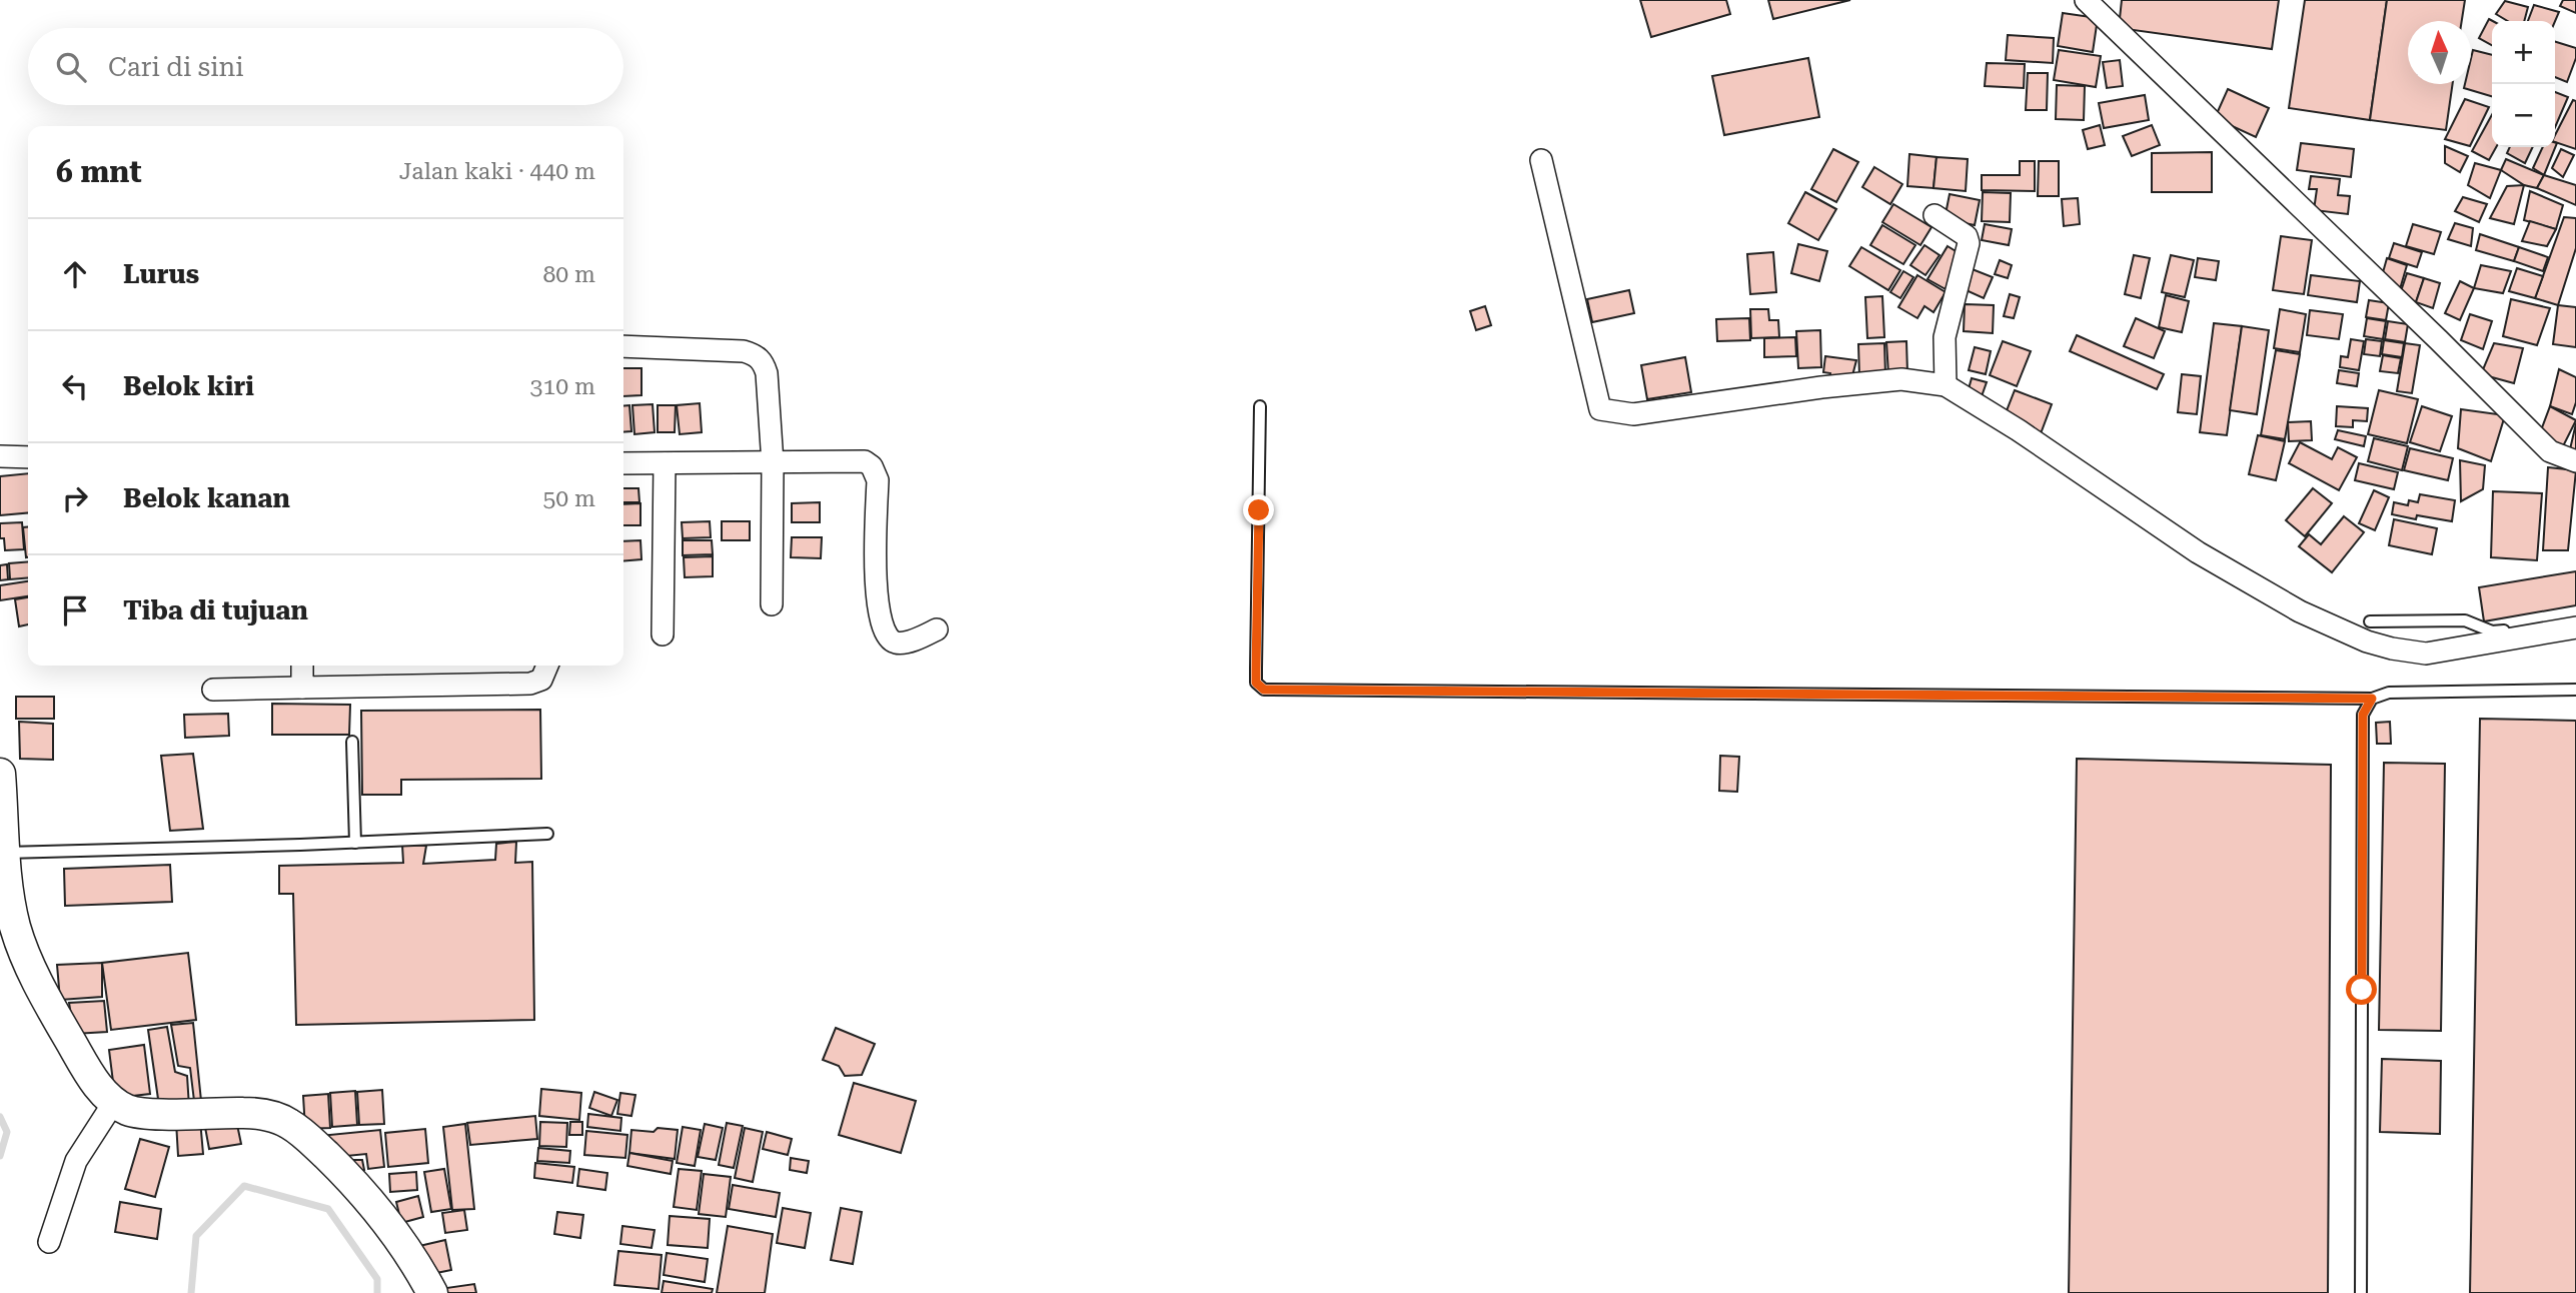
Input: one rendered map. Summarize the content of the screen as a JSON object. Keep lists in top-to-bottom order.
{
  "north": "top",
  "page": {
    "map_buttons": ["+", "−"],
    "search": "Cari di sini",
    "heading": ["6 mnt", "Jalan kaki · 440 m"],
    "list": [
      ["Lurus", "80 m"],
      ["Belok kiri", "310 m"],
      ["Belok kanan", "50 m"],
      "Tiba di tujuan"
    ]
  }
}
